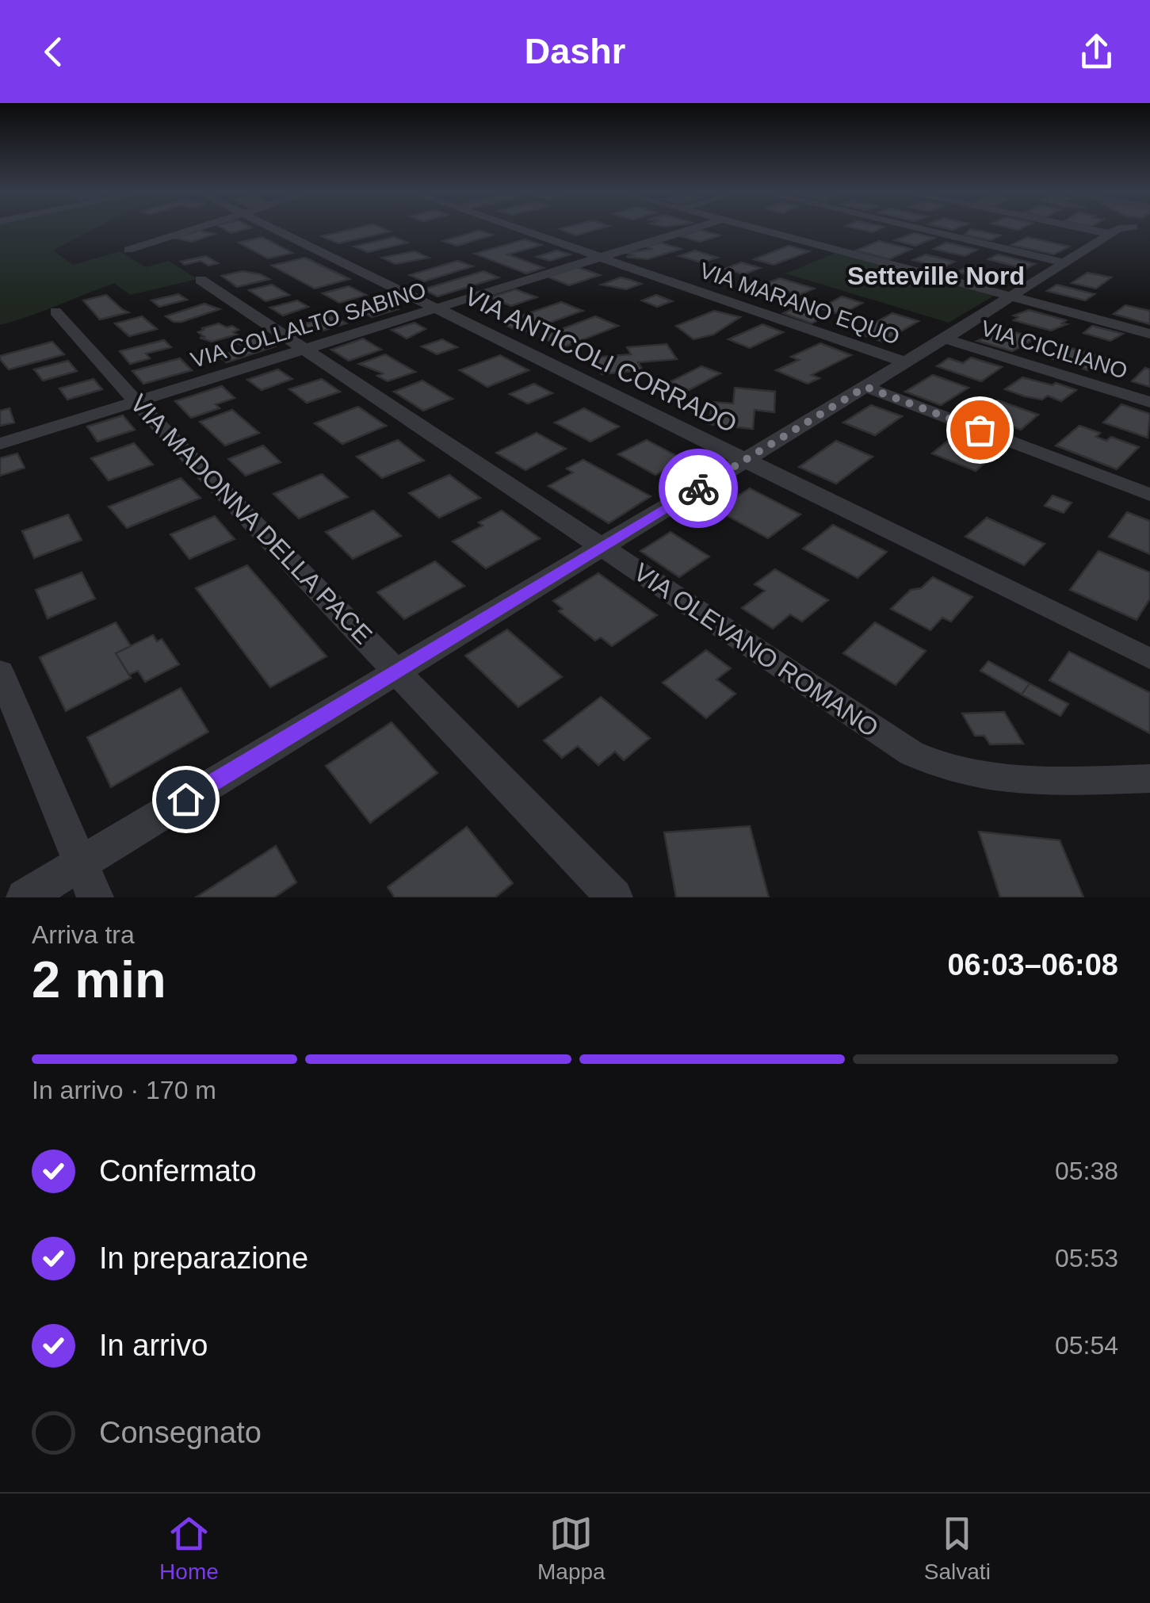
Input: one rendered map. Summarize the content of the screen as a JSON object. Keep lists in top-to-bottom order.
{
  "streets": {
    "street": [
      "VIA MARANO EQUO",
      "VIA COLLALTO SABINO",
      "VIA CICILIANO",
      "VIA ANTICOLI CORRADO",
      "VIA MADONNA DELLA PACE",
      "VIA OLEVANO ROMANO"
    ]
  },
  "crossings": [
    ["VIA MARANO EQUO", "VIA COLLALTO SABINO"],
    ["VIA COLLALTO SABINO", "VIA ANTICOLI CORRADO"],
    ["VIA COLLALTO SABINO", "VIA MADONNA DELLA PACE"],
    ["VIA COLLALTO SABINO", "VIA OLEVANO ROMANO"]
  ],
  "districts": ["Setteville Nord"],
  "page": {
    "header": "Dashr",
    "heading": ["2 min", "Arriva tra", "06:03–06:08"],
    "bar": "In arrivo · 170 m",
    "list": [
      ["Confermato", "05:38"],
      ["In preparazione", "05:53"],
      ["In arrivo", "05:54"],
      "Consegnato"
    ],
    "tabs": ["Home", "Mappa", "Salvati"]
  }
}
